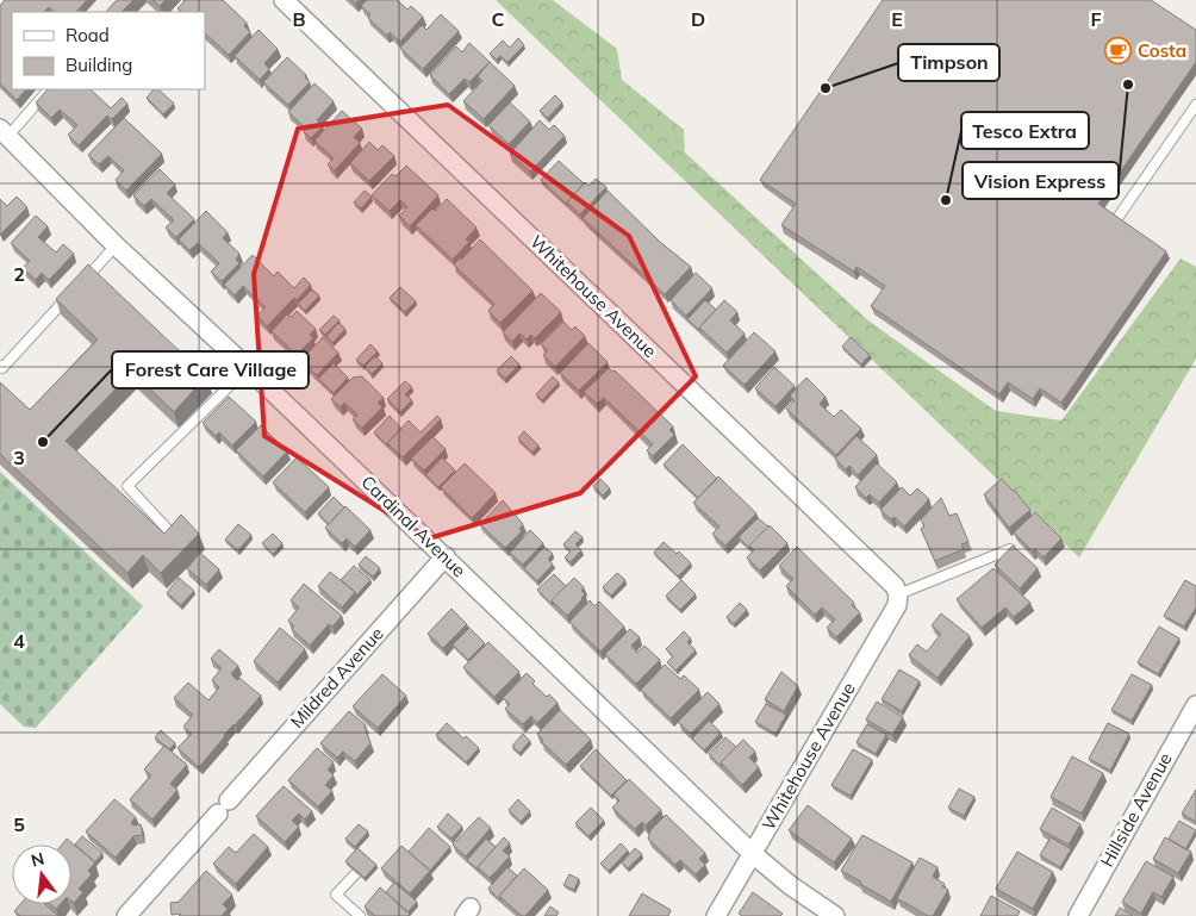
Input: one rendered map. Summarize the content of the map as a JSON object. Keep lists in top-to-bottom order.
{
  "streets": {
    "street": [
      "Whitehouse Avenue",
      "Cardinal Avenue",
      "Mildred Avenue",
      "Hillside Avenue"
    ]
  },
  "crossings": [
    ["Whitehouse Avenue", "Cardinal Avenue"],
    ["Cardinal Avenue", "Mildred Avenue"]
  ],
  "places": {
    "cafe": ["Costa"],
    "other": [
      "Vision Express",
      "Timpson",
      "Tesco Extra",
      "Forest Care Village"
    ]
  },
  "legend": ["Road", "Building"],
  "north": "top",
  "grid": {
    "columns": [
      "B",
      "C",
      "D",
      "E",
      "F"
    ],
    "rows": [
      "2",
      "3",
      "4",
      "5"
    ]
  }
}
